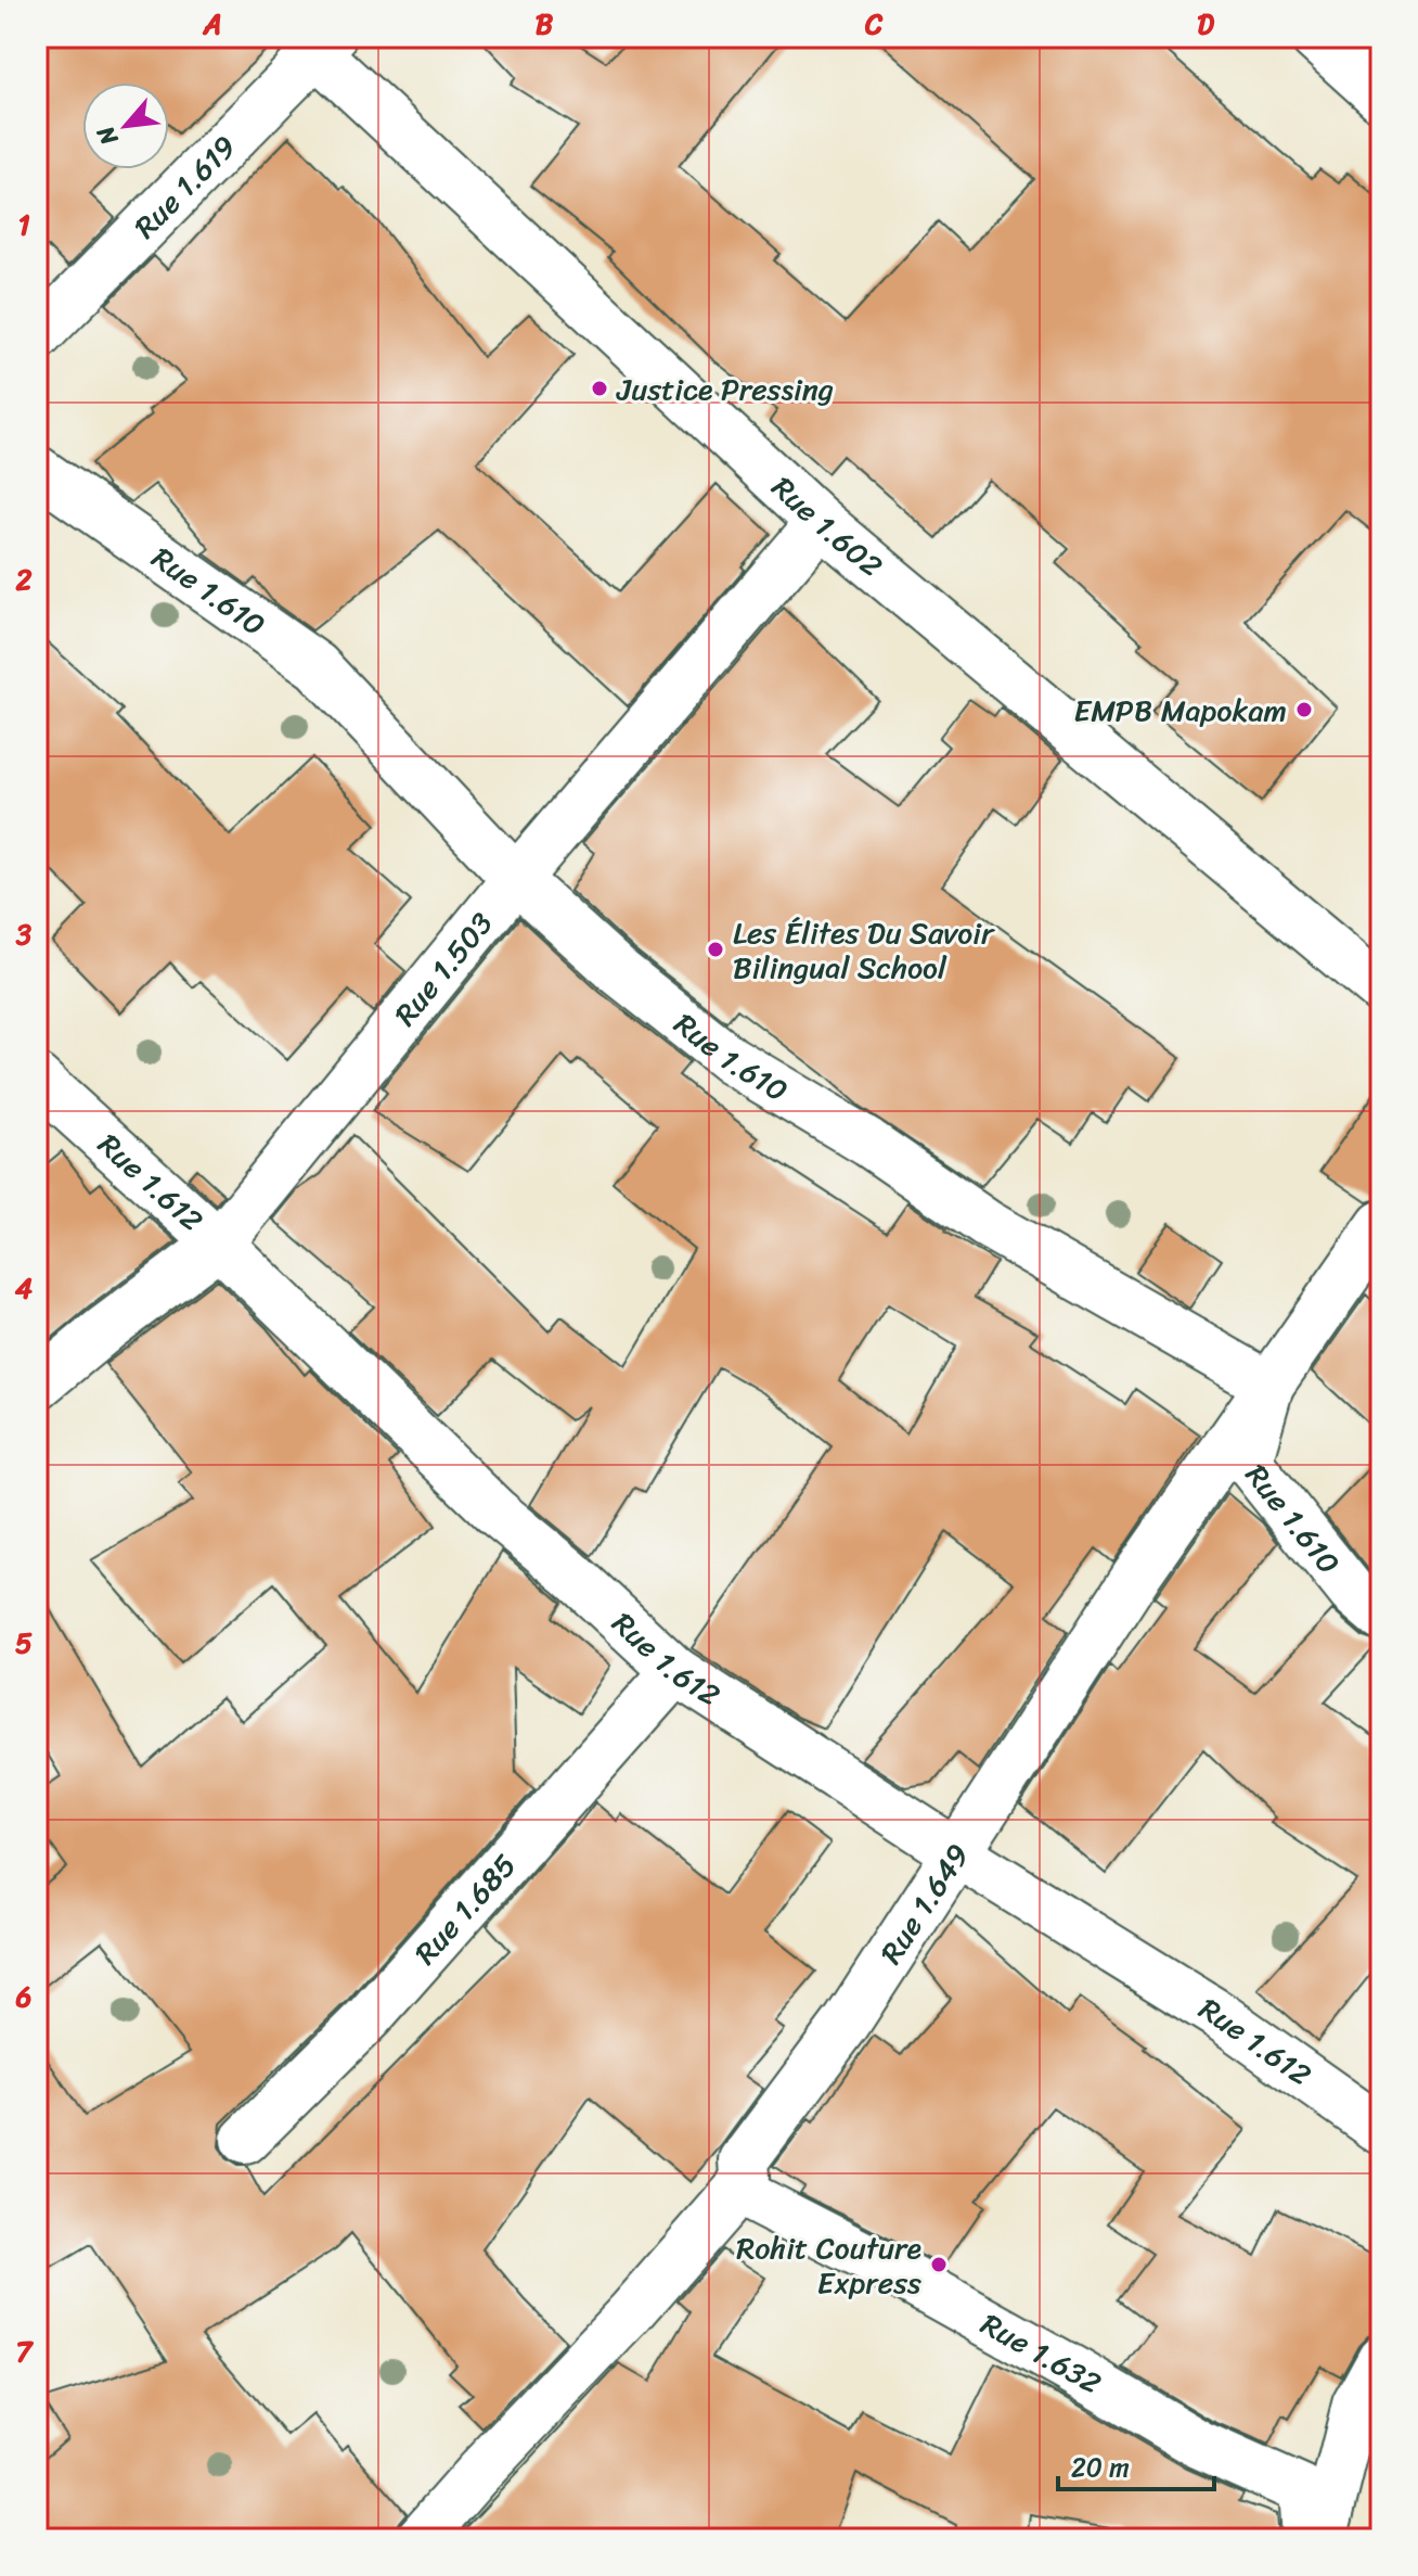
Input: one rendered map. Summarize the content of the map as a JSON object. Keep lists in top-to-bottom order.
{
  "streets": {
    "street": [
      "Rue 1.619",
      "Rue 1.602",
      "Rue 1.610",
      "Rue 1.503",
      "Rue 1.612",
      "Rue 1.649",
      "Rue 1.685",
      "Rue 1.632"
    ]
  },
  "crossings": [
    ["Rue 1.619", "Rue 1.602"],
    ["Rue 1.602", "Rue 1.503"],
    ["Rue 1.610", "Rue 1.503"],
    ["Rue 1.610", "Rue 1.649"],
    ["Rue 1.503", "Rue 1.612"],
    ["Rue 1.612", "Rue 1.649"],
    ["Rue 1.612", "Rue 1.685"],
    ["Rue 1.649", "Rue 1.632"]
  ],
  "places": [
    "Justice Pressing",
    "EMPB Mapokam",
    "Les Élites Du Savoir Bilingual School",
    "Rohit Couture Express"
  ],
  "scale_bar": "20 m",
  "north": "bottom left",
  "grid": {
    "columns": [
      "A",
      "B",
      "C",
      "D"
    ],
    "rows": [
      "1",
      "2",
      "3",
      "4",
      "5",
      "6",
      "7"
    ]
  }
}
